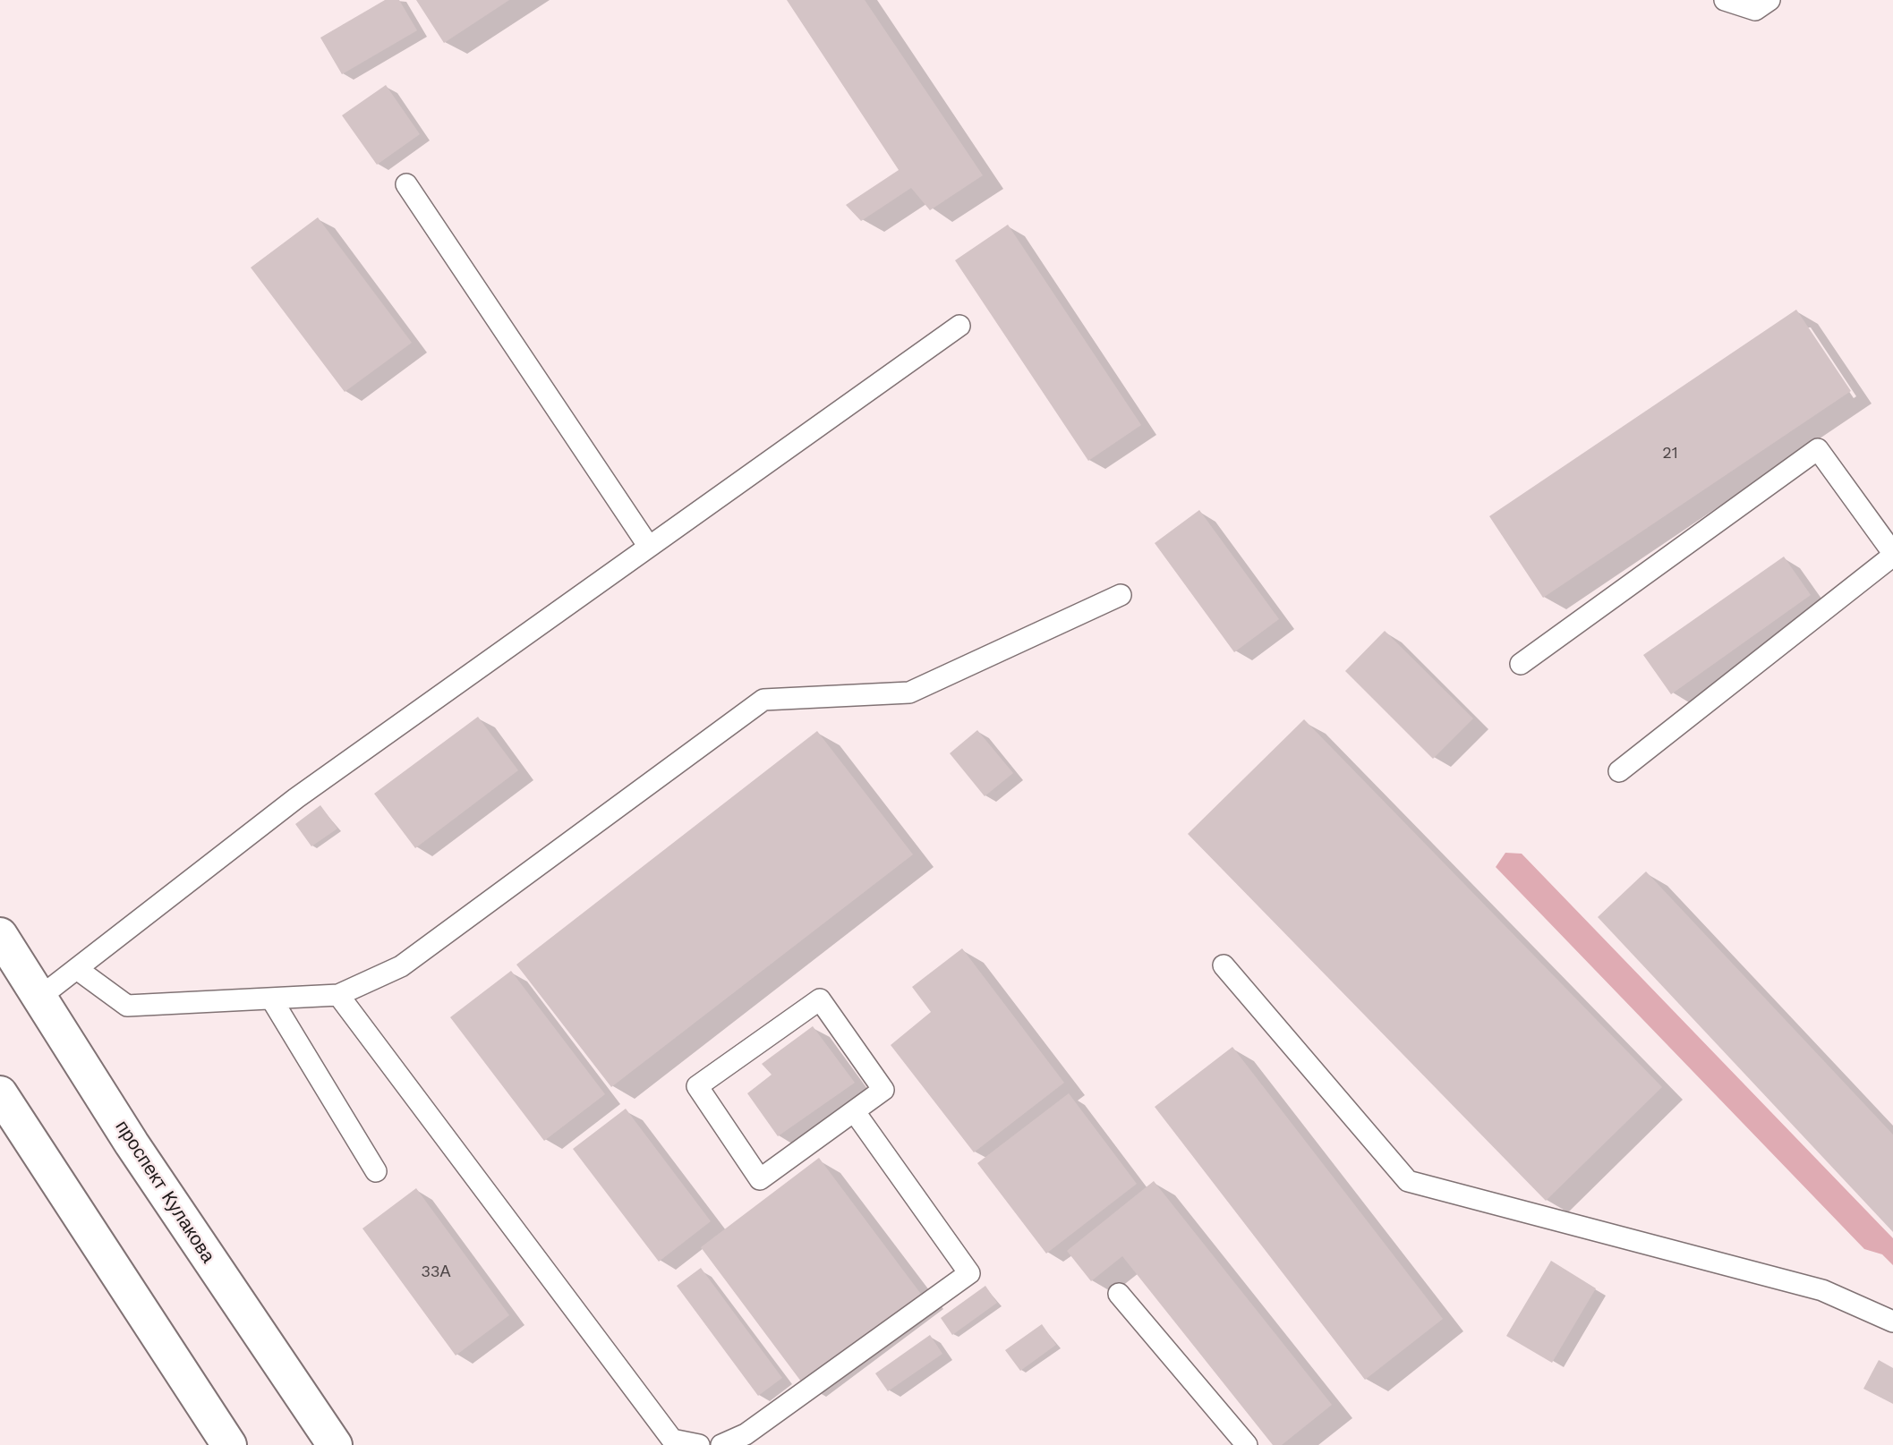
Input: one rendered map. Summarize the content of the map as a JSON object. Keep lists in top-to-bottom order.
{
  "streets": {
    "main road": ["проспект Кулакова"]
  },
  "house_numbers": ["21", "33А"]
}
